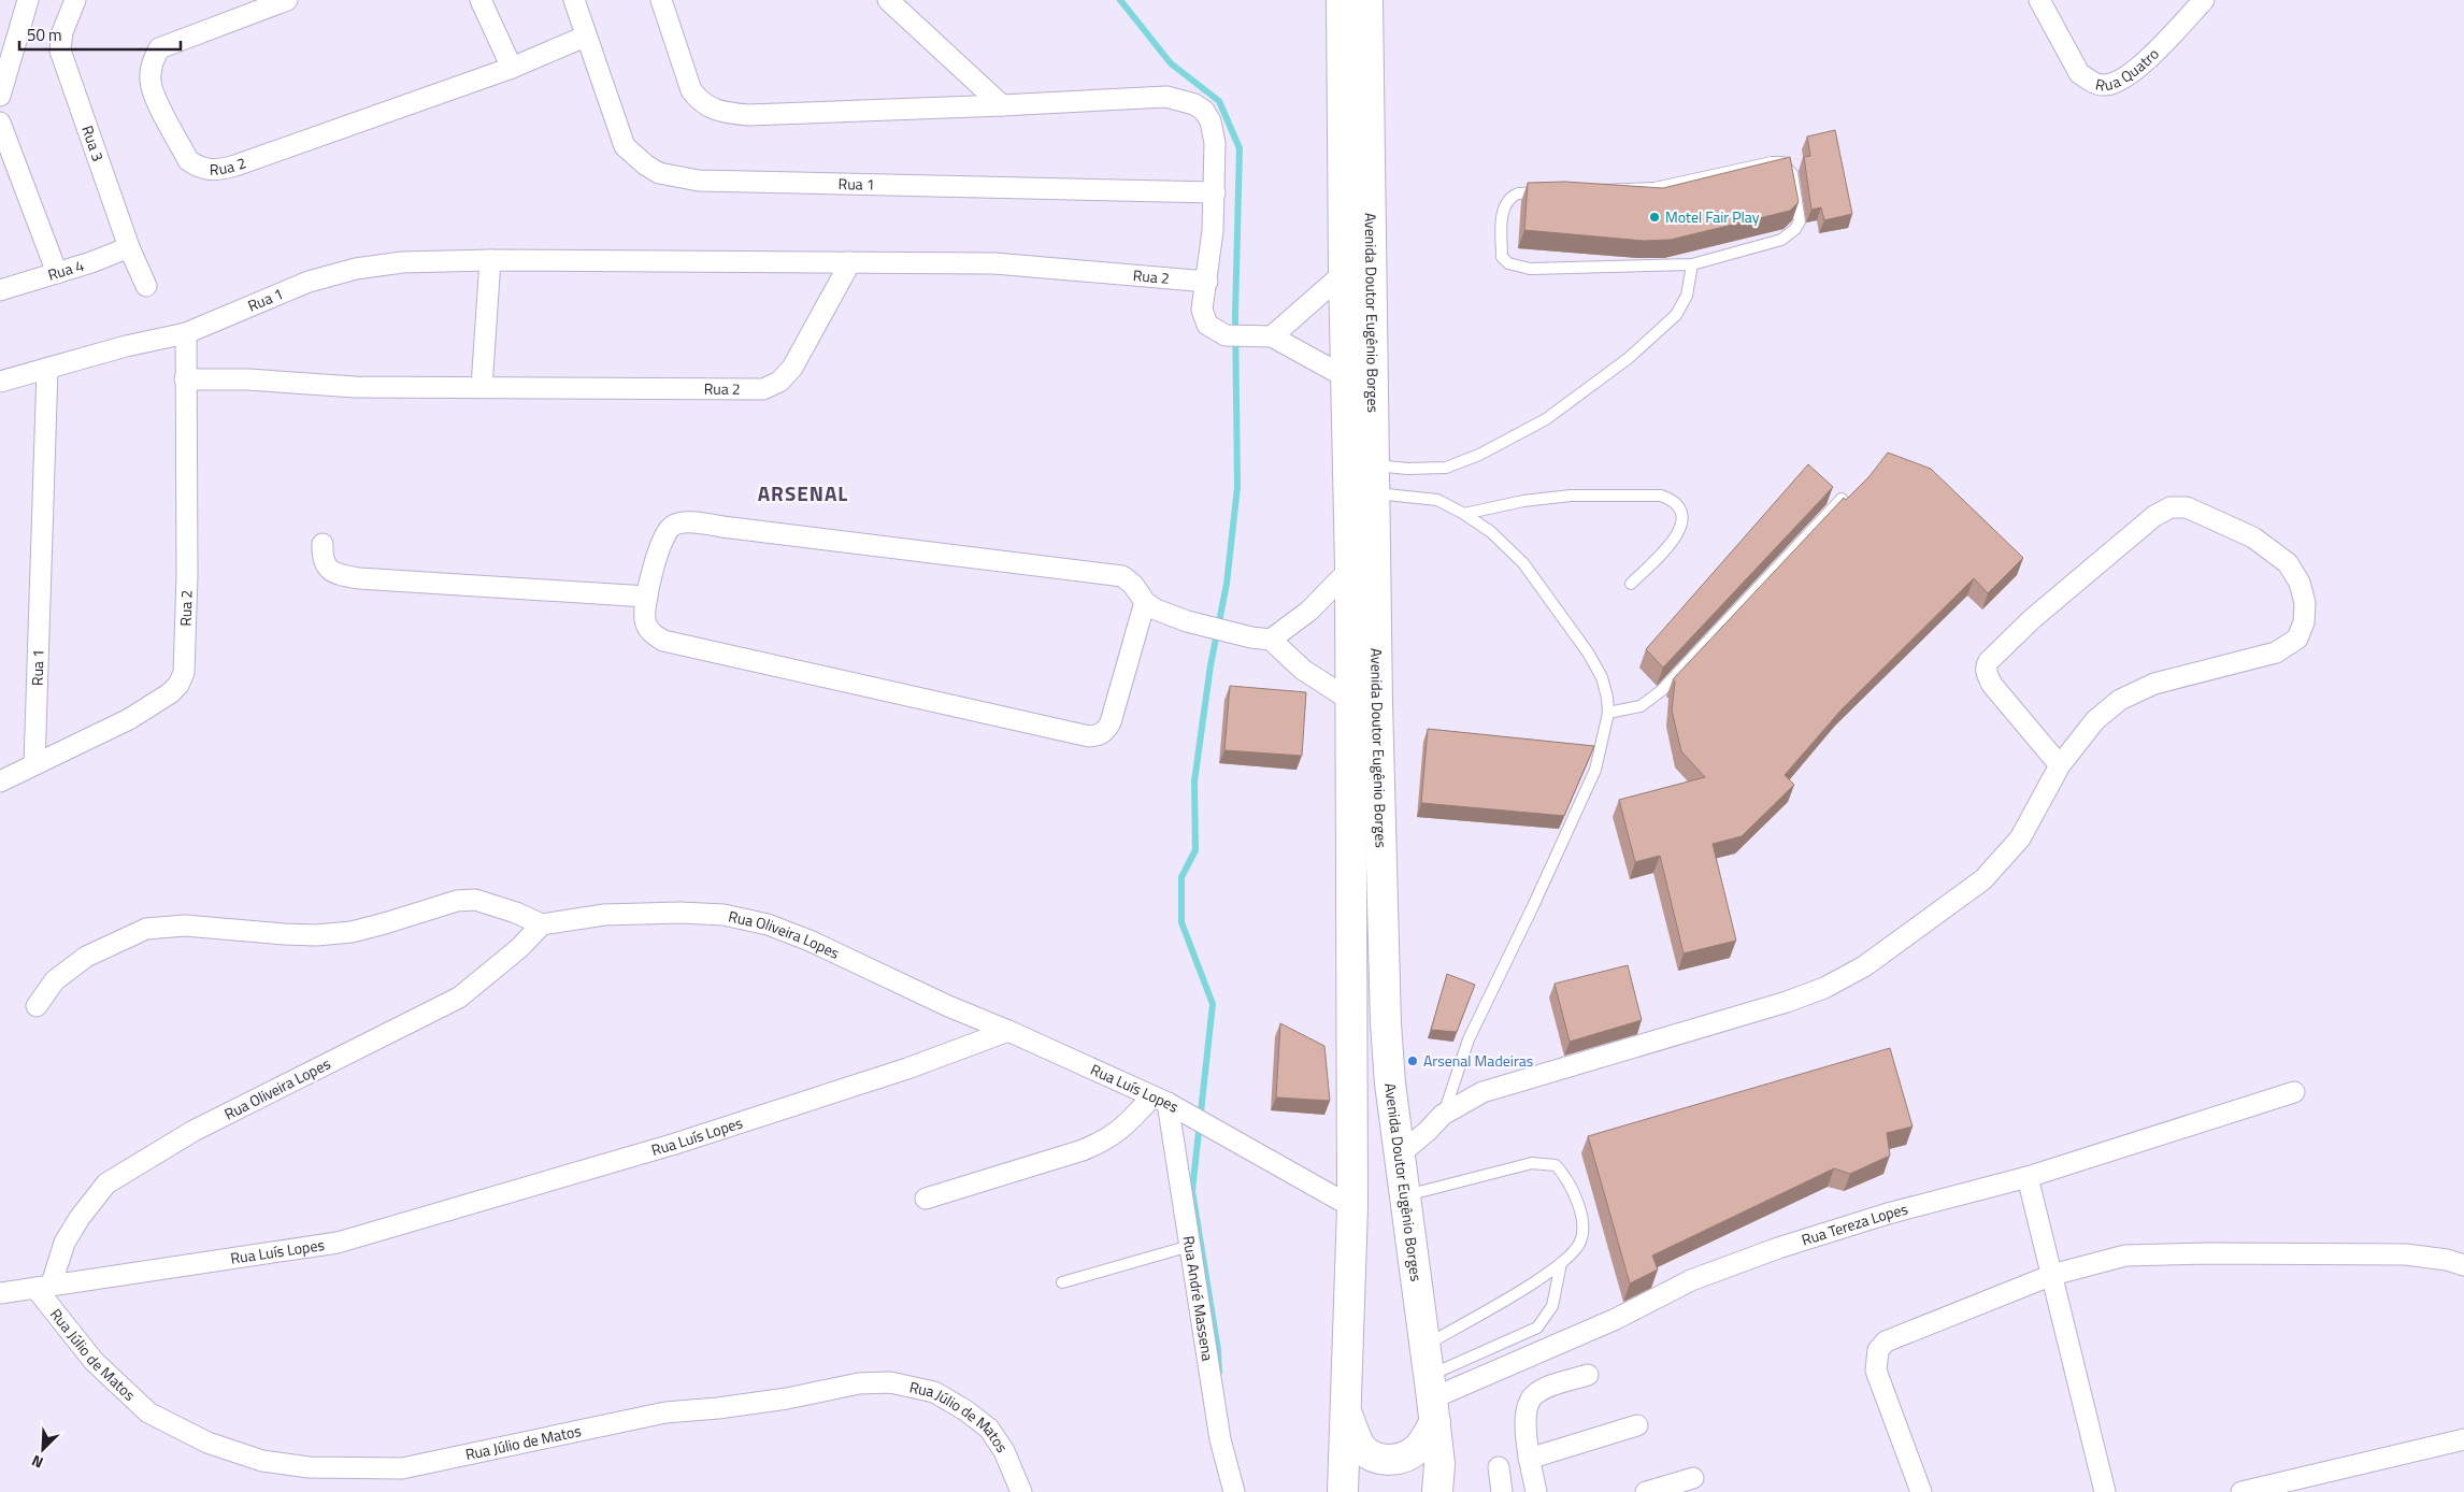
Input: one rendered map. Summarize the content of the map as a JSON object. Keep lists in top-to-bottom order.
{
  "streets": {
    "highway": ["Avenida Doutor Eugênio Borges"],
    "street": [
      "Rua Quatro",
      "Rua 3",
      "Rua 2",
      "Rua 1",
      "Rua 4",
      "Rua Oliveira Lopes",
      "Rua Luís Lopes",
      "Rua Tereza Lopes",
      "Rua André Massena",
      "Rua Júlio de Matos"
    ]
  },
  "crossings": [
    ["Rua 3", "Rua 4"],
    ["Rua 2", "Rua 1"],
    ["Avenida Doutor Eugênio Borges", "Rua Luís Lopes"],
    ["Avenida Doutor Eugênio Borges", "Rua Tereza Lopes"],
    ["Rua Oliveira Lopes", "Rua Luís Lopes"],
    ["Rua Oliveira Lopes", "Rua Júlio de Matos"],
    ["Rua Luís Lopes", "Rua André Massena"],
    ["Rua Luís Lopes", "Rua Júlio de Matos"]
  ],
  "districts": ["ARSENAL"],
  "places": ["Motel Fair Play", "Arsenal Madeiras"],
  "scale_bar": "50 m",
  "north": "bottom left"
}
